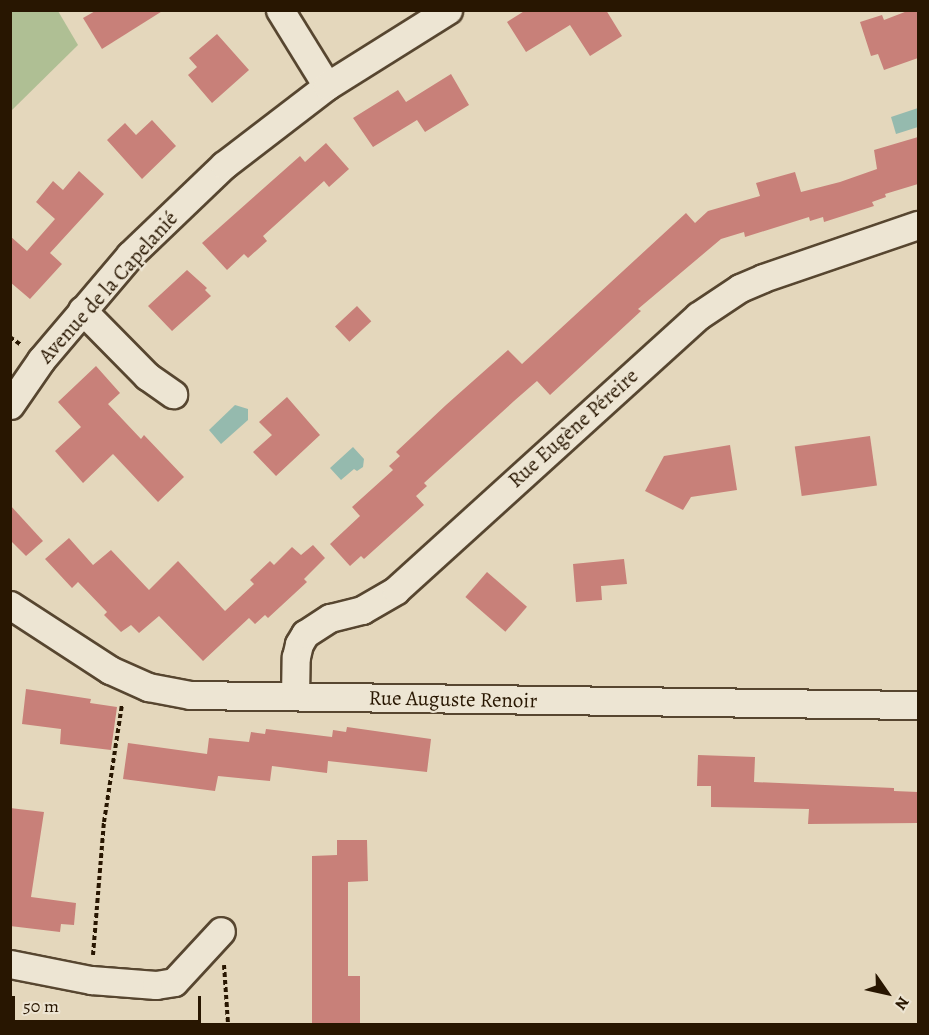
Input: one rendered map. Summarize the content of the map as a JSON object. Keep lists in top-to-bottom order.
{
  "streets": {
    "street": ["Avenue de la Capelanié", "Rue Eugène Péreire", "Rue Auguste Renoir"]
  },
  "crossings": [
    ["Rue Eugène Péreire", "Rue Auguste Renoir"]
  ],
  "scale_bar": "50 m",
  "north": "bottom right"
}
